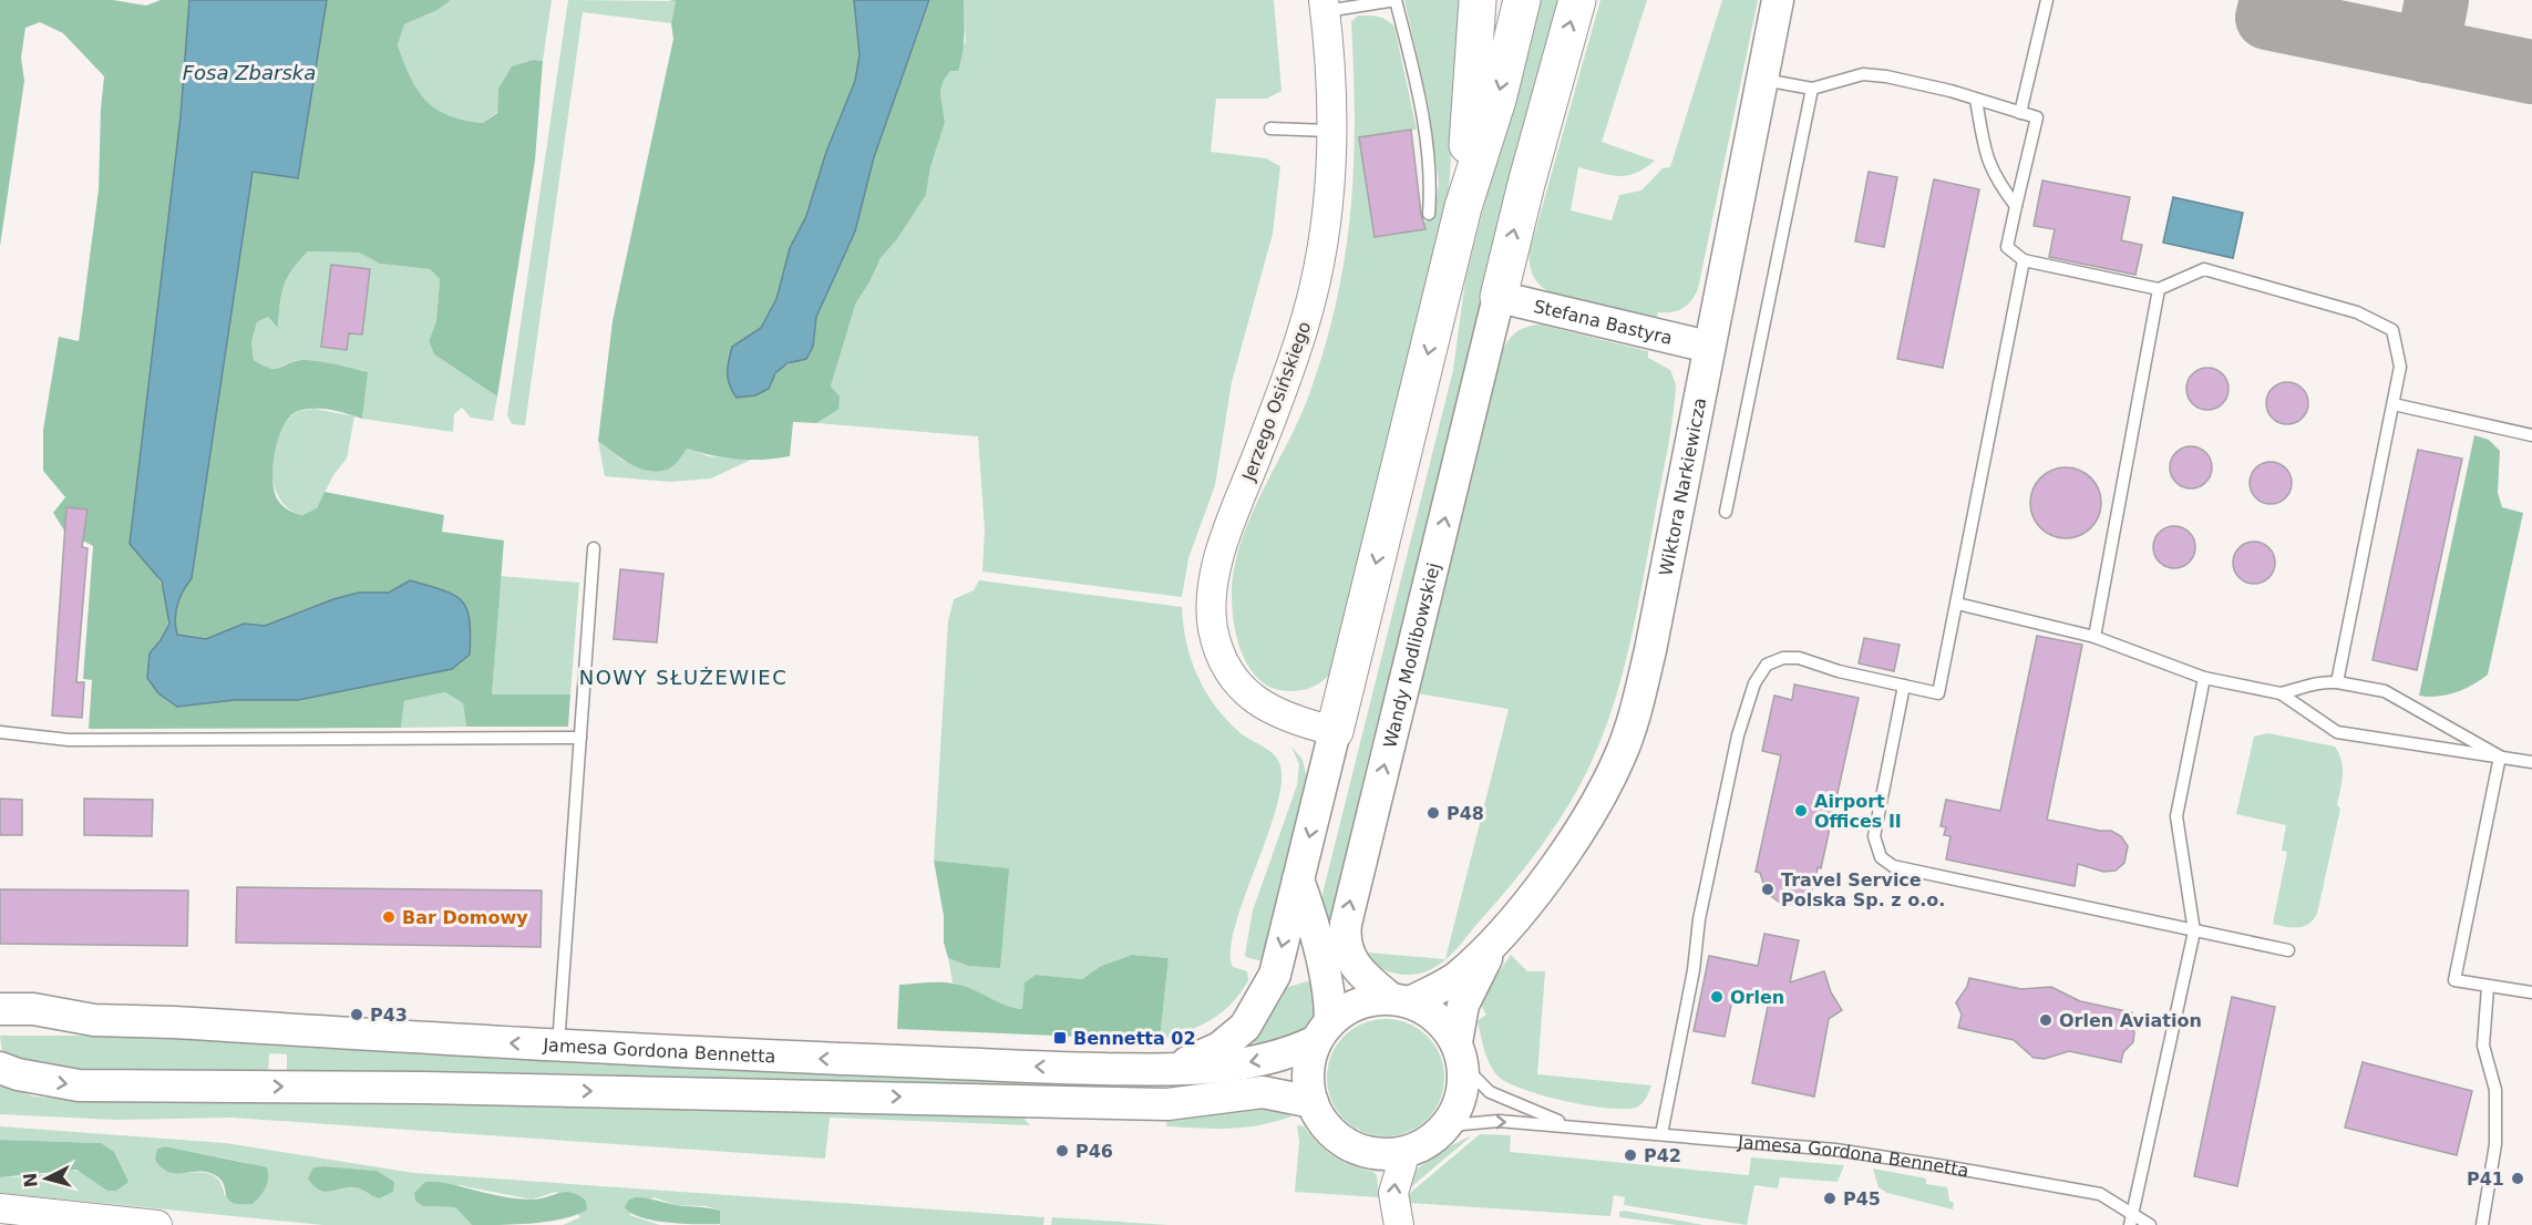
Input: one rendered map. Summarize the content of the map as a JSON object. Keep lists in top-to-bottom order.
{
  "streets": {
    "main road": [
      "Stefana Bastyra",
      "Wiktora Narkiewicza",
      "Wandy Modlibowskiej",
      "Jamesa Gordona Bennetta"
    ],
    "street": ["Jerzego Osińskiego"]
  },
  "crossings": [
    ["Stefana Bastyra", "Wiktora Narkiewicza"],
    ["Stefana Bastyra", "Wandy Modlibowskiej"],
    ["Wiktora Narkiewicza", "Wandy Modlibowskiej"],
    ["Wiktora Narkiewicza", "Jamesa Gordona Bennetta"],
    ["Wandy Modlibowskiej", "Jamesa Gordona Bennetta"]
  ],
  "districts": ["NOWY SŁUŻEWIEC"],
  "water": ["Fosa Zbarska"],
  "places": {
    "other": [
      "Airport Offices II",
      "P48",
      "Travel Service Polska Sp. z o.o.",
      "Bar Domowy",
      "Orlen",
      "P43",
      "Orlen Aviation",
      "P46",
      "P42",
      "P41",
      "P45"
    ],
    "transit": ["Bennetta 02"]
  },
  "north": "left"
}
